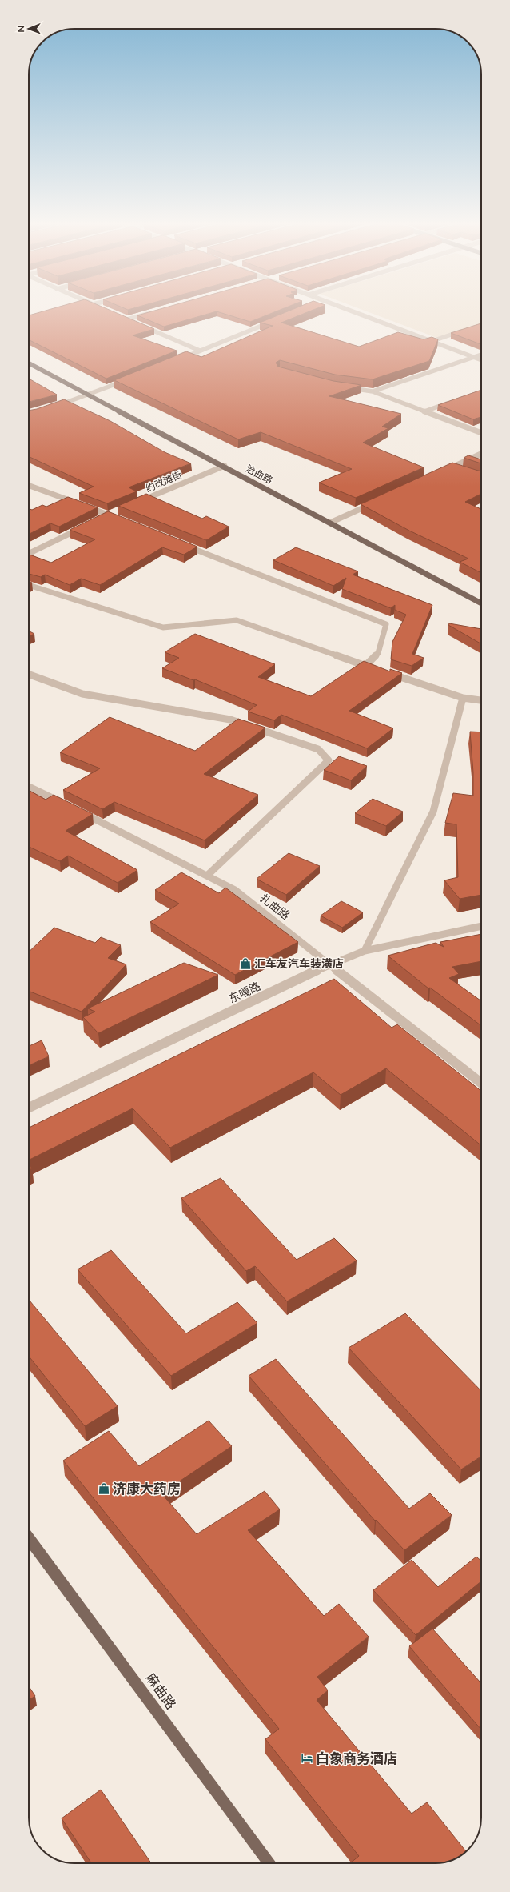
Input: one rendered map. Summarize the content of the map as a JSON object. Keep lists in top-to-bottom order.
{
  "streets": {
    "main road": ["治曲路", "麻曲路"],
    "street": ["约改滩街", "扎曲路", "东嘎路"]
  },
  "crossings": [
    ["治曲路", "约改滩街"],
    ["扎曲路", "东嘎路"]
  ],
  "places": {
    "shop": ["汇车友汽车装潢店", "济康大药房"],
    "hotel": ["白象商务酒店"]
  },
  "north": "left"
}
